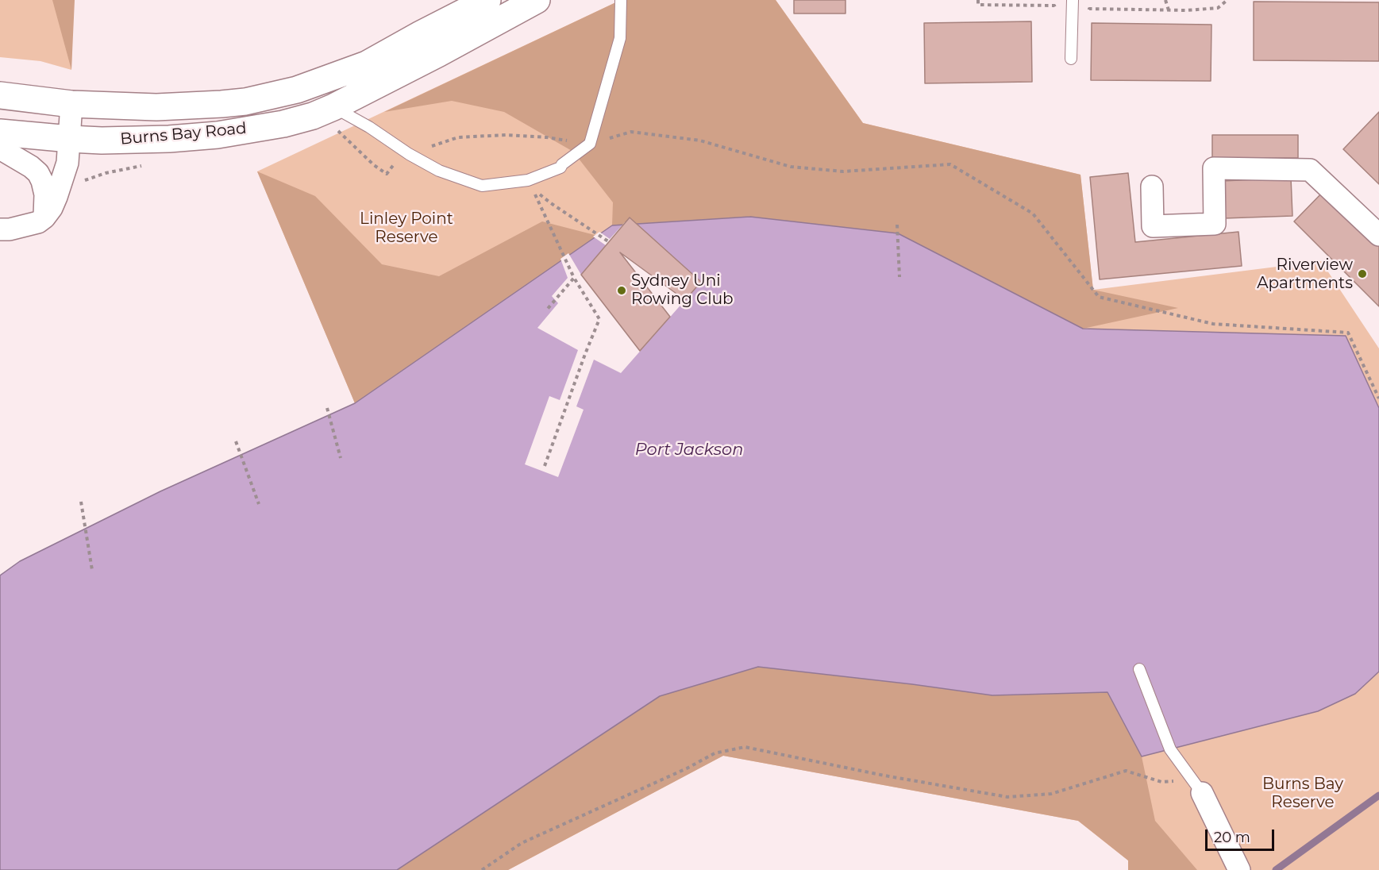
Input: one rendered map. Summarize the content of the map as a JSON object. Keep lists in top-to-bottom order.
{
  "streets": {
    "main road": ["Burns Bay Road"]
  },
  "water": ["Port Jackson"],
  "parks": ["Linley Point Reserve", "Burns Bay Reserve"],
  "places": ["Riverview Apartments", "Sydney Uni Rowing Club"],
  "scale_bar": "20 m"
}
